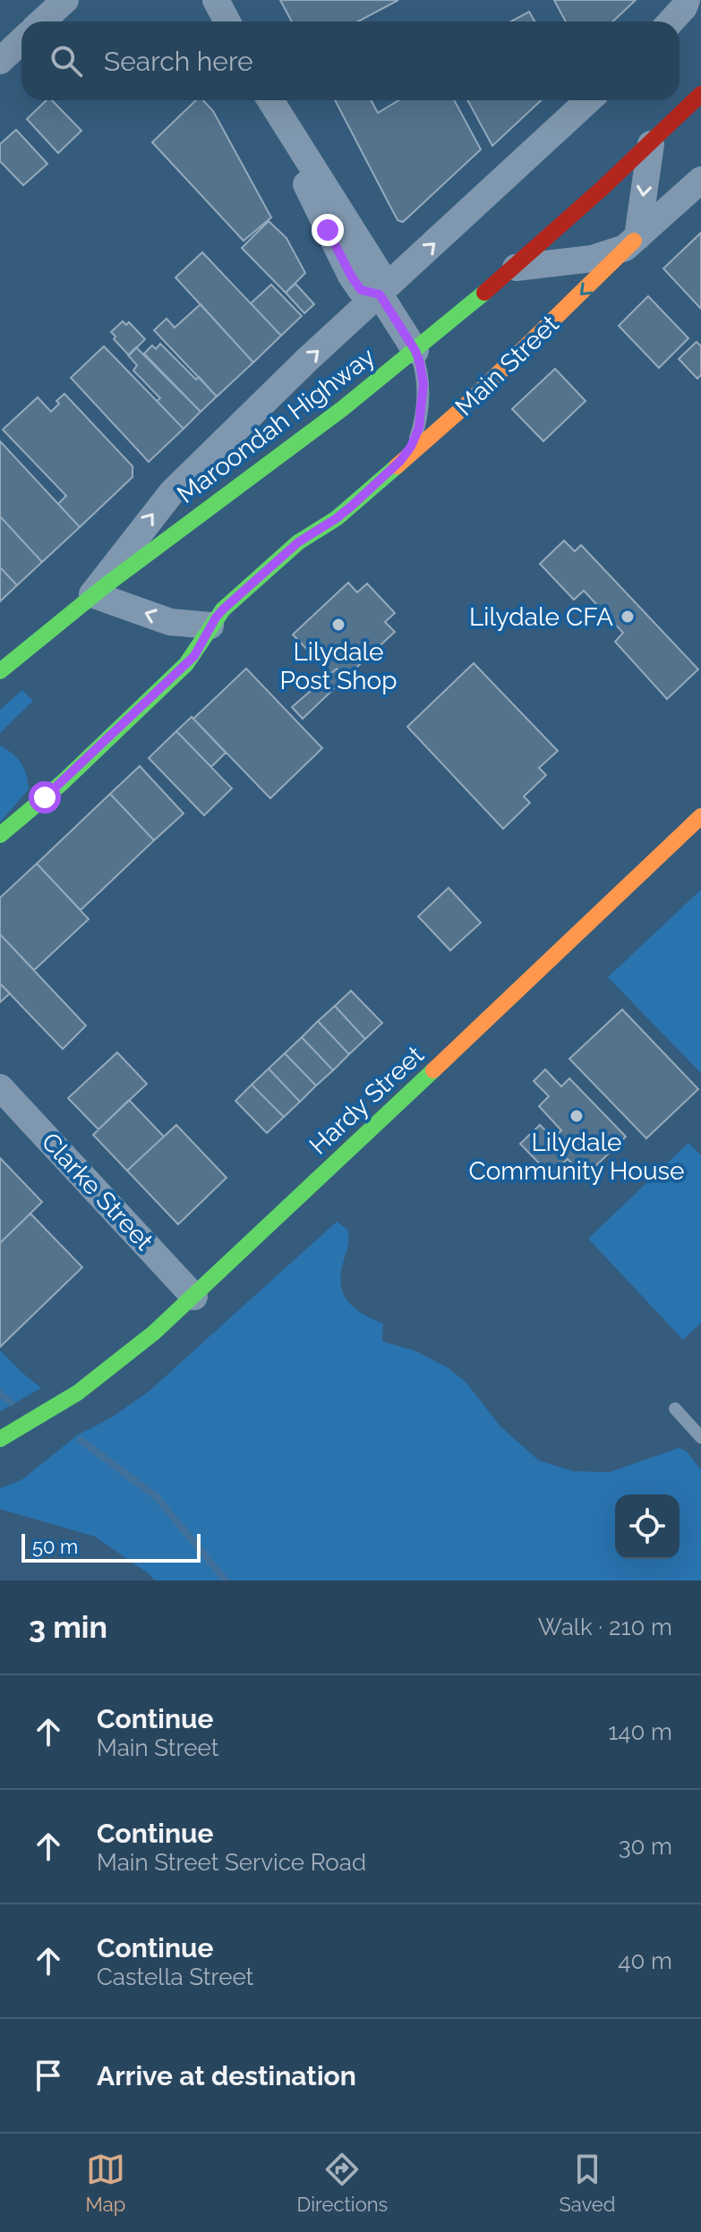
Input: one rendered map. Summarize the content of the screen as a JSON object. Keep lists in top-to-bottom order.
{
  "streets": {
    "main road": ["Main Street", "Maroondah Highway", "Hardy Street"],
    "street": ["Clarke Street"]
  },
  "crossings": [
    ["Hardy Street", "Clarke Street"]
  ],
  "one_way": ["Main Street"],
  "places": ["Lilydale CFA", "Lilydale Post Shop", "Lilydale Community House"],
  "scale_bar": "50 m",
  "page": {
    "search": "Search here",
    "scale": "50 m",
    "heading": ["3 min", "Walk · 210 m"],
    "list": [
      ["Continue", "Main Street", "140 m"],
      ["Continue", "Main Street Service Road", "30 m"],
      ["Continue", "Castella Street", "40 m"],
      "Arrive at destination"
    ],
    "nav": ["Map", "Directions", "Saved"]
  }
}
